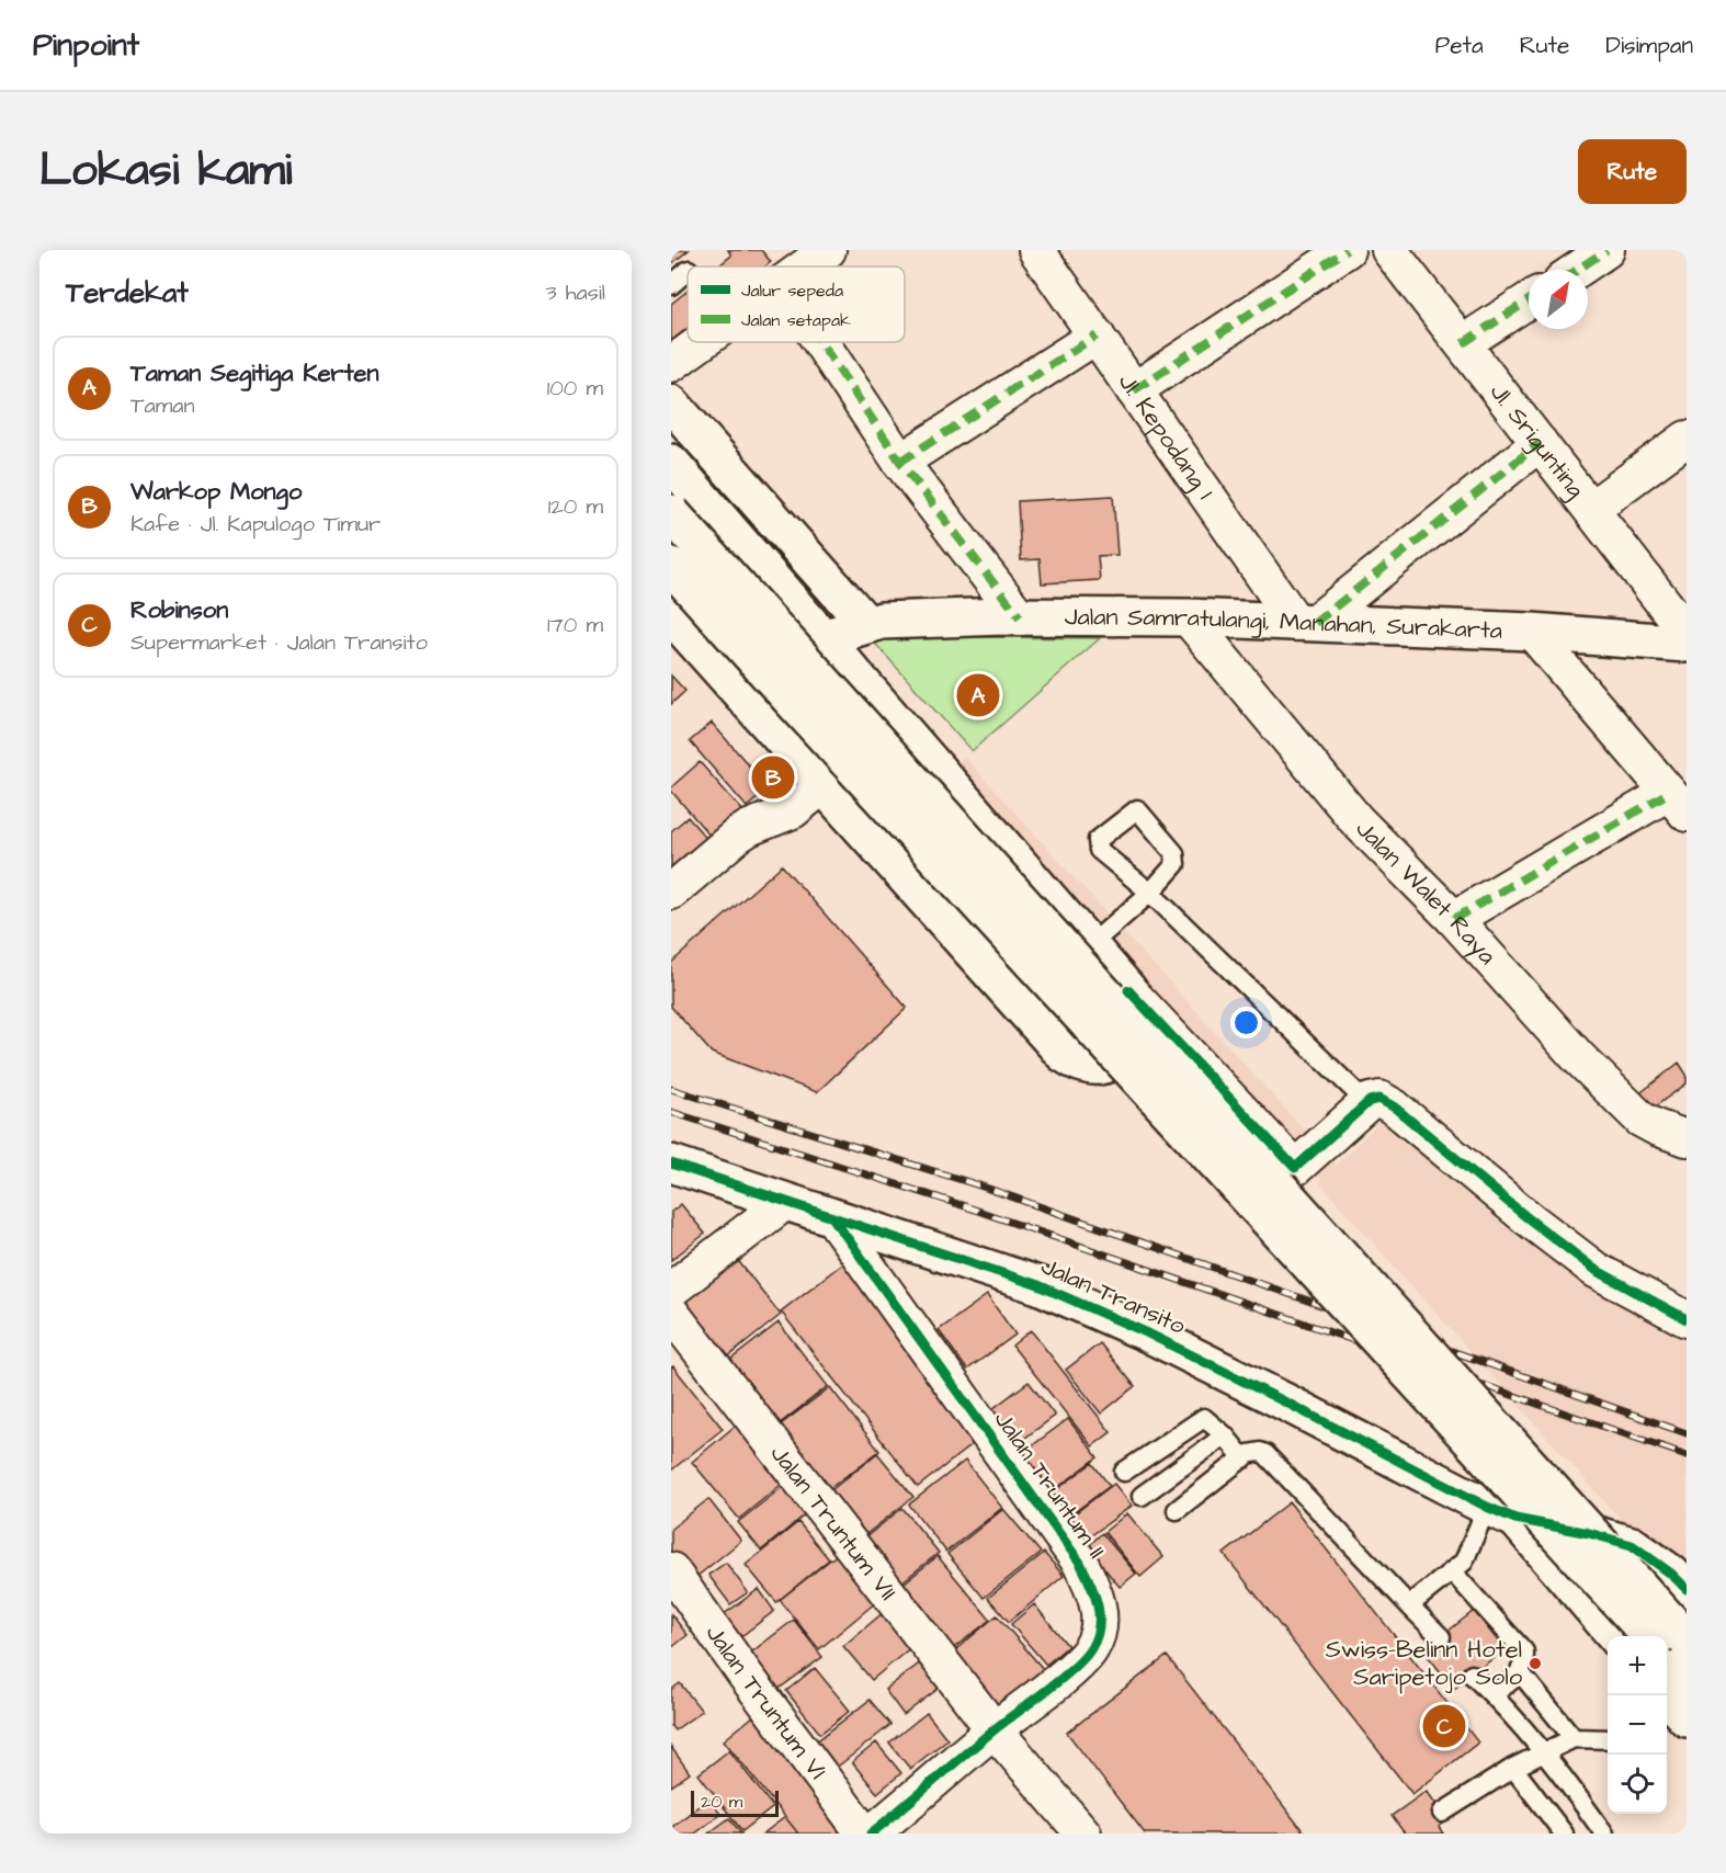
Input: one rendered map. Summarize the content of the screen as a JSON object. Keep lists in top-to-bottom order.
{
  "streets": {
    "main road": ["Jalan Samratulangi, Manahan, Surakarta", "Jalan Transito"],
    "street": [
      "Jl. Kepodang 1",
      "Jl. Srigunting",
      "Jalan Walet Raya",
      "Jalan Truntum II",
      "Jalan Truntum VII",
      "Jalan Truntum VI"
    ]
  },
  "crossings": [
    ["Jl. Kepodang 1", "Jalan Samratulangi, Manahan, Surakarta"],
    ["Jalan Samratulangi, Manahan, Surakarta", "Jalan Walet Raya"],
    ["Jalan Transito", "Jalan Truntum II"],
    ["Jalan Truntum II", "Jalan Truntum VII"],
    ["Jalan Truntum II", "Jalan Truntum VI"]
  ],
  "places": ["Swiss-Belinn Hotel Saripetojo Solo"],
  "legend": ["Jalur sepeda", "Jalan setapak"],
  "scale_bar": "20 m",
  "north": "top right",
  "page": {
    "header": "Pinpoint",
    "nav": ["Peta", "Rute", "Disimpan"],
    "title": "Lokasi kami",
    "buttons": "Rute",
    "heading": ["Terdekat", "3 hasil"],
    "list": [
      {
        "mark": "A",
        "name": "Taman Segitiga Kerten",
        "note": "Taman",
        "value": "100 m"
      },
      {
        "mark": "B",
        "name": "Warkop Mongo",
        "note": "Kafe · Jl. Kapulogo Timur",
        "value": "120 m"
      },
      {
        "mark": "C",
        "name": "Robinson",
        "note": "Supermarket · Jalan Transito",
        "value": "170 m"
      }
    ],
    "pins": ["A", "B", "C"],
    "map_buttons": ["+", "−"],
    "scale": "20 m"
  }
}
